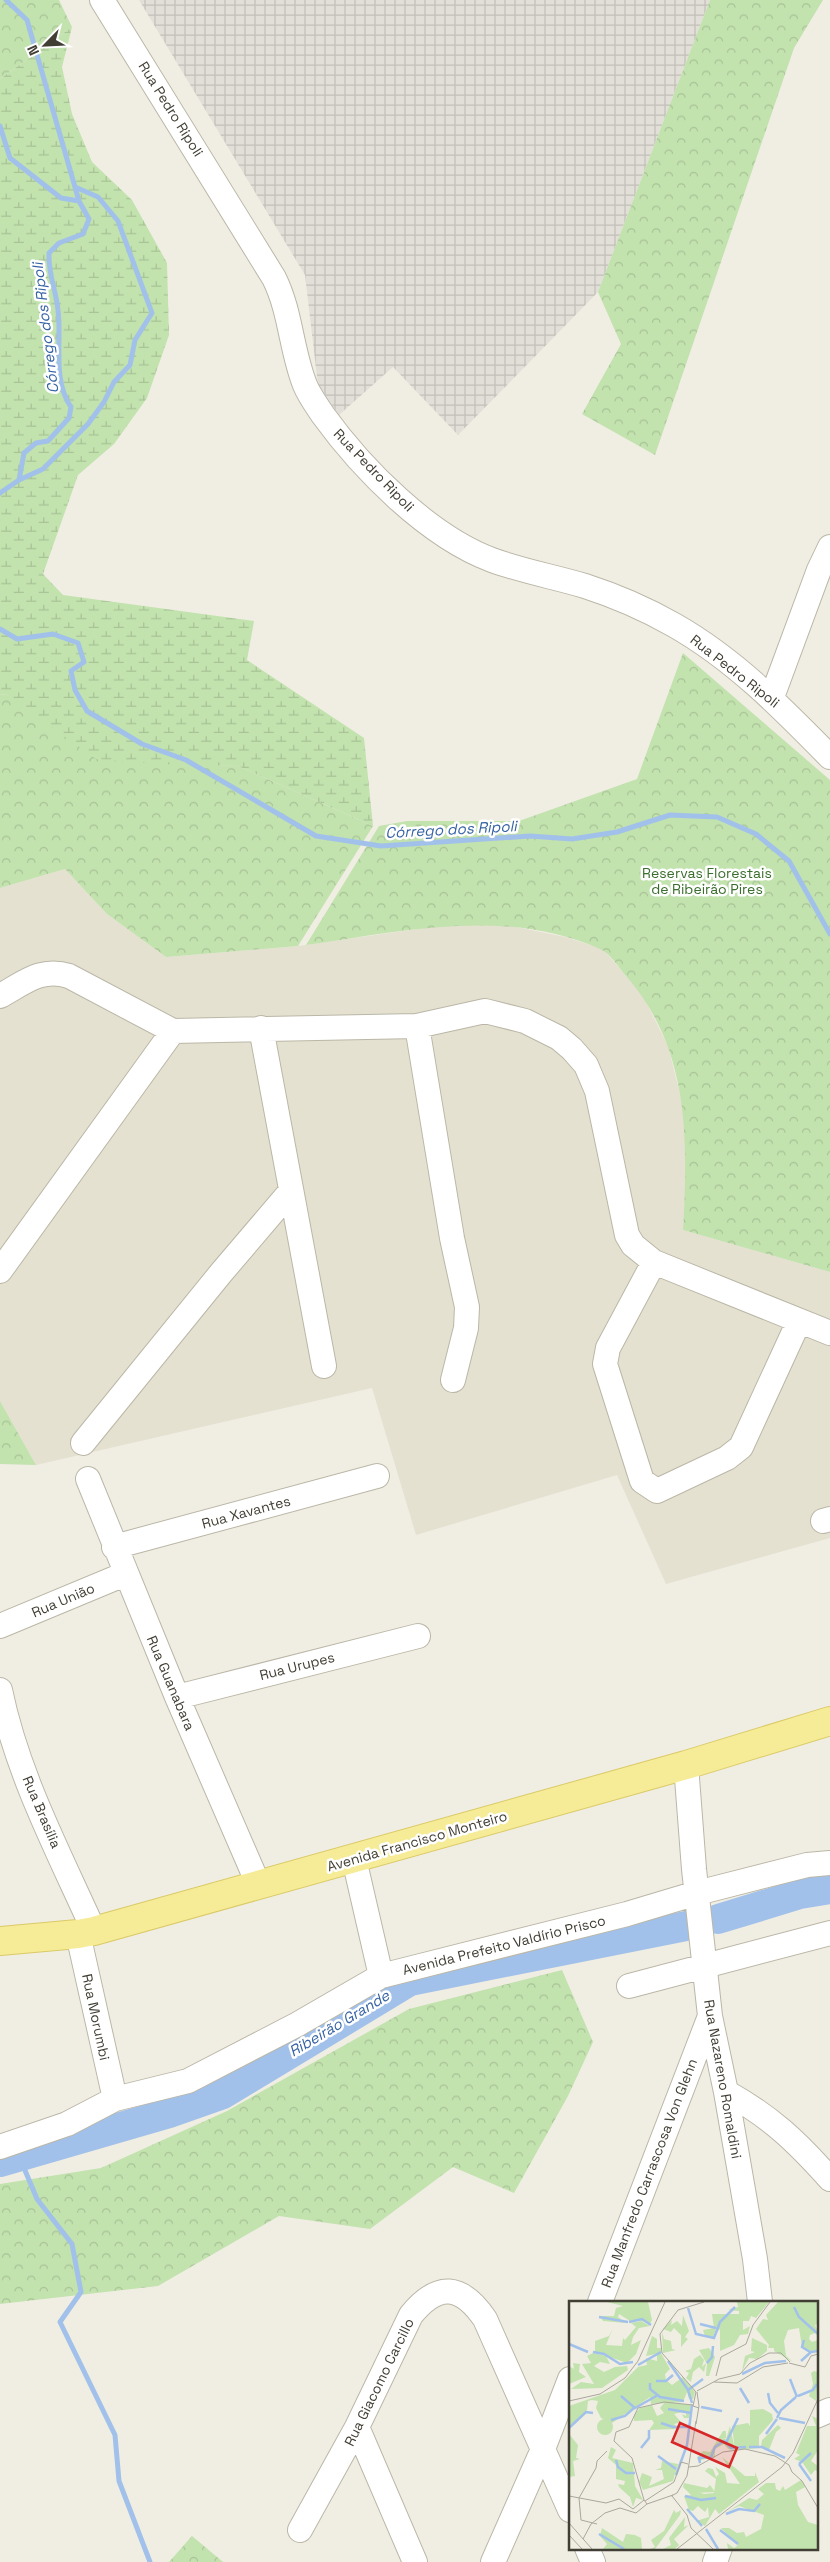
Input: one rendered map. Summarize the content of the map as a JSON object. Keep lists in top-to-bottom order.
{
  "streets": {
    "main road": ["Avenida Francisco Monteiro"],
    "street": [
      "Rua Pedro Ripoli",
      "Rua Xavantes",
      "Rua União",
      "Rua Urupes",
      "Rua Guanabara",
      "Rua Brasília",
      "Avenida Prefeito Valdírio Prisco",
      "Rua Morumbi",
      "Rua Nazareno Romaldini",
      "Rua Manfredo Carrascosa Von Glehn",
      "Rua Giacomo Carcillo"
    ]
  },
  "crossings": [
    ["Rua Xavantes", "Rua Guanabara"],
    ["Rua União", "Rua Guanabara"],
    ["Rua Urupes", "Rua Guanabara"],
    ["Rua Guanabara", "Avenida Francisco Monteiro"],
    ["Rua Brasília", "Avenida Francisco Monteiro"],
    ["Rua Brasília", "Rua Morumbi"],
    ["Avenida Francisco Monteiro", "Rua Morumbi"],
    ["Avenida Francisco Monteiro", "Rua Nazareno Romaldini"],
    ["Avenida Prefeito Valdírio Prisco", "Rua Morumbi"],
    ["Avenida Prefeito Valdírio Prisco", "Rua Nazareno Romaldini"],
    ["Rua Nazareno Romaldini", "Rua Manfredo Carrascosa Von Glehn"]
  ],
  "water": ["Córrego dos Ripoli", "Ribeirão Grande"],
  "parks": ["Reservas Florestais de Ribeirão Pires"],
  "north": "bottom left"
}
